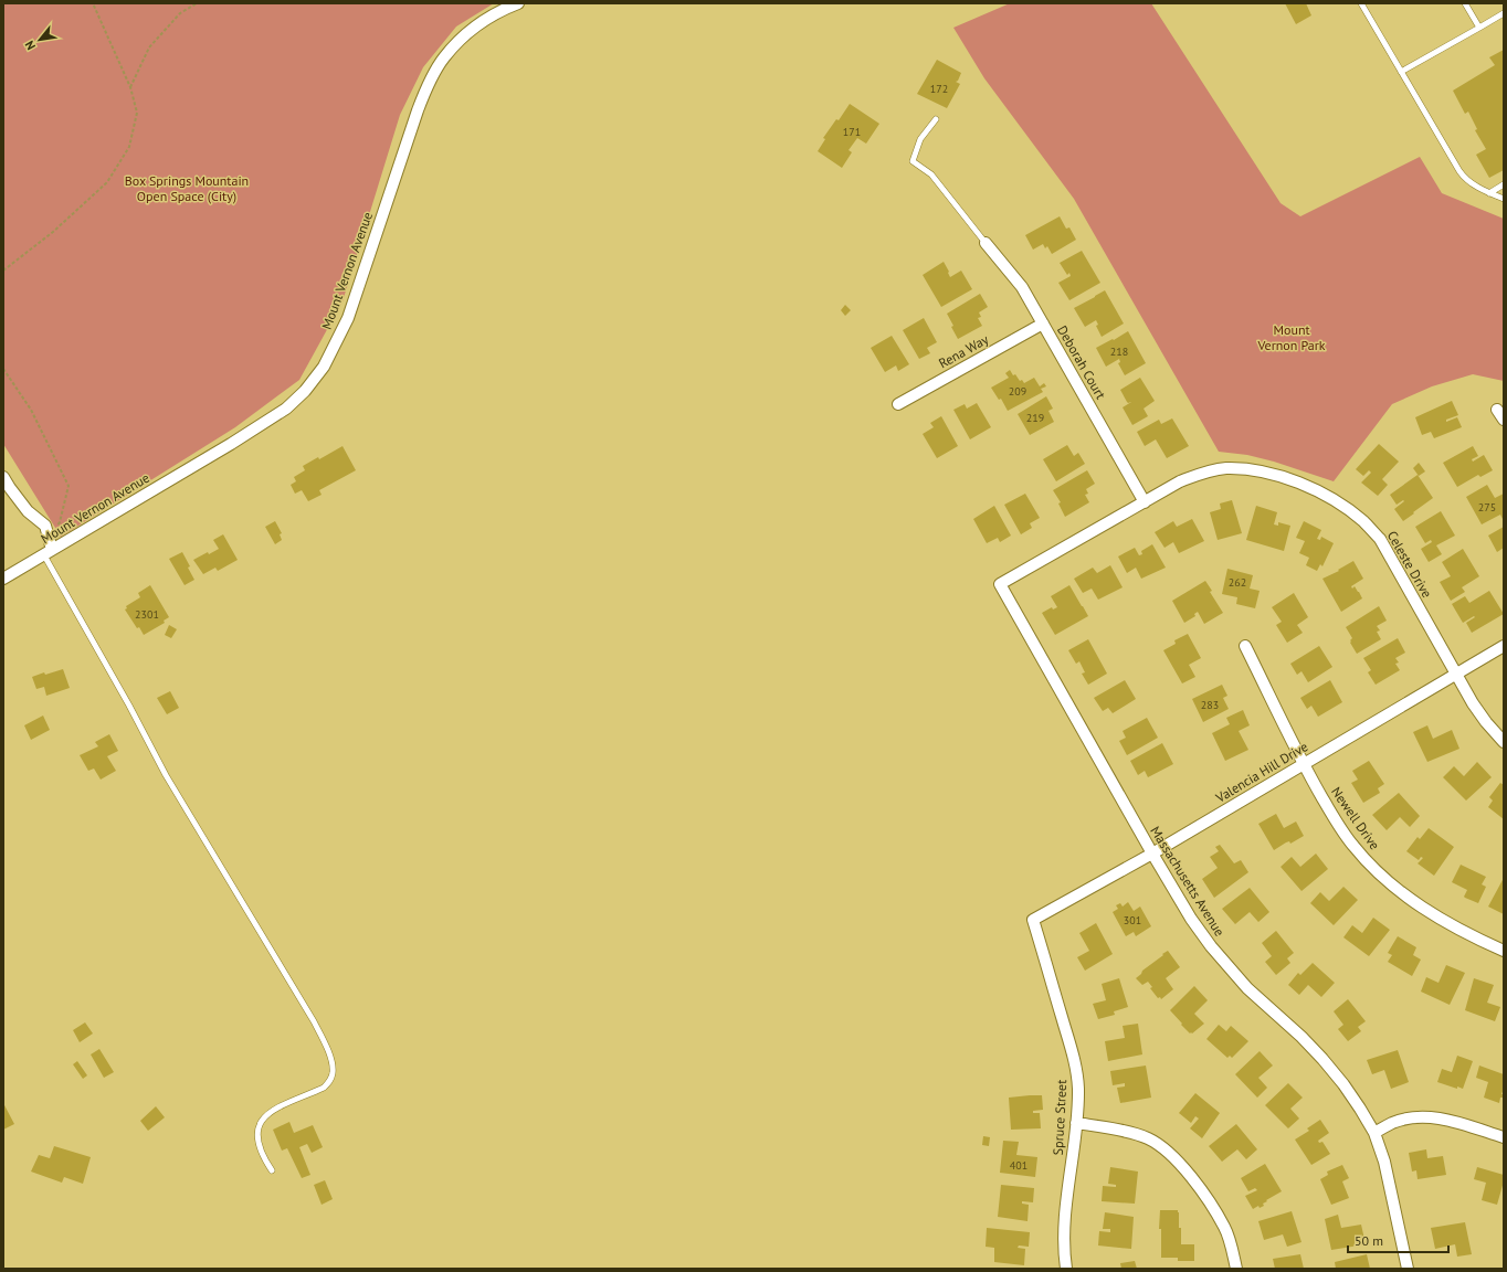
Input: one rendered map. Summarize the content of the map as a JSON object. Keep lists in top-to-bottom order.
{
  "streets": {
    "street": [
      "Mount Vernon Avenue",
      "Rena Way",
      "Deborah Court",
      "Celeste Drive",
      "Valencia Hill Drive",
      "Newell Drive",
      "Massachusetts Avenue",
      "Spruce Street"
    ]
  },
  "crossings": [
    ["Rena Way", "Deborah Court"],
    ["Deborah Court", "Celeste Drive"],
    ["Celeste Drive", "Valencia Hill Drive"],
    ["Celeste Drive", "Massachusetts Avenue"],
    ["Valencia Hill Drive", "Newell Drive"],
    ["Valencia Hill Drive", "Massachusetts Avenue"],
    ["Valencia Hill Drive", "Spruce Street"]
  ],
  "parks": ["Box Springs Mountain Open Space (City)", "Mount Vernon Park"],
  "house_numbers": [
    "172",
    "171",
    "218",
    "209",
    "219",
    "275",
    "262",
    "2301",
    "283",
    "301",
    "401"
  ],
  "scale_bar": "50 m",
  "north": "bottom left"
}
